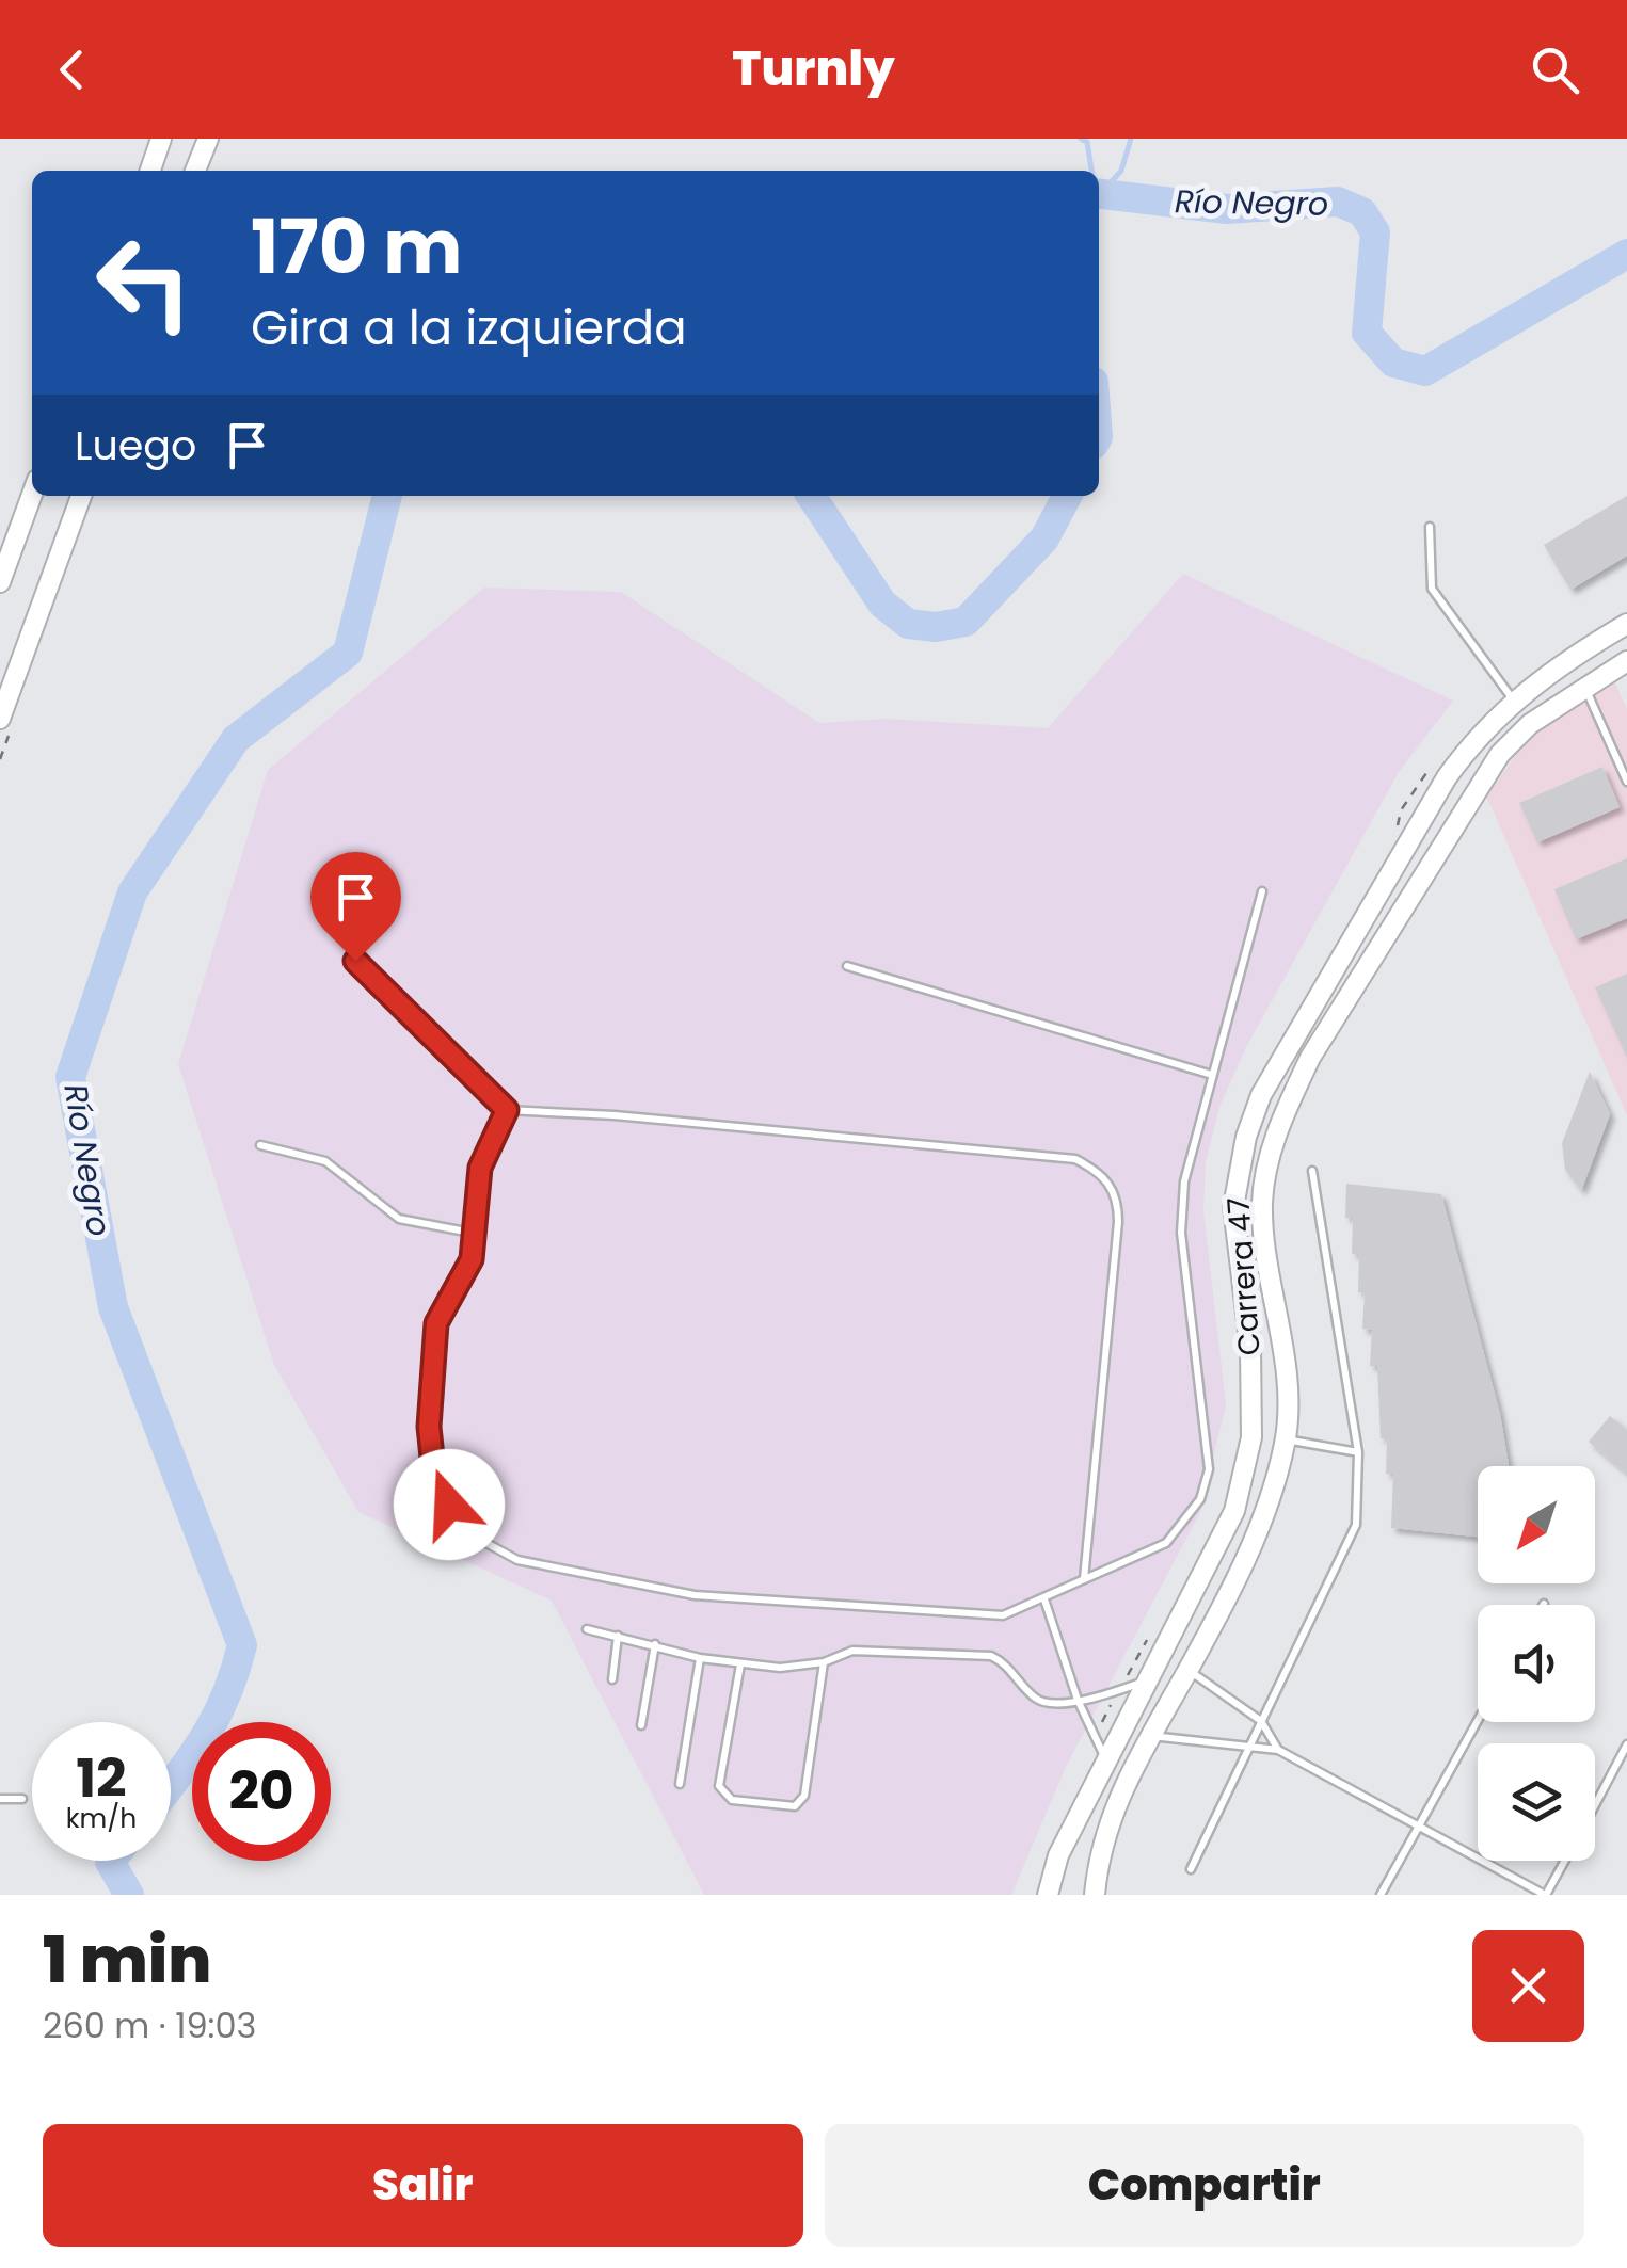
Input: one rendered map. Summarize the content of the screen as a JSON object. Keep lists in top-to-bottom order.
{
  "streets": {
    "street": ["Carrera 47"]
  },
  "water": ["Río Negro"],
  "north": "bottom left",
  "page": {
    "header": "Turnly",
    "turn": ["170 m", "Gira a la izquierda"],
    "then": "Luego",
    "speed": "12 km/h",
    "limit": "20",
    "heading": ["1 min", "260 m · 19:03"],
    "buttons": ["Salir", "Compartir"]
  }
}
